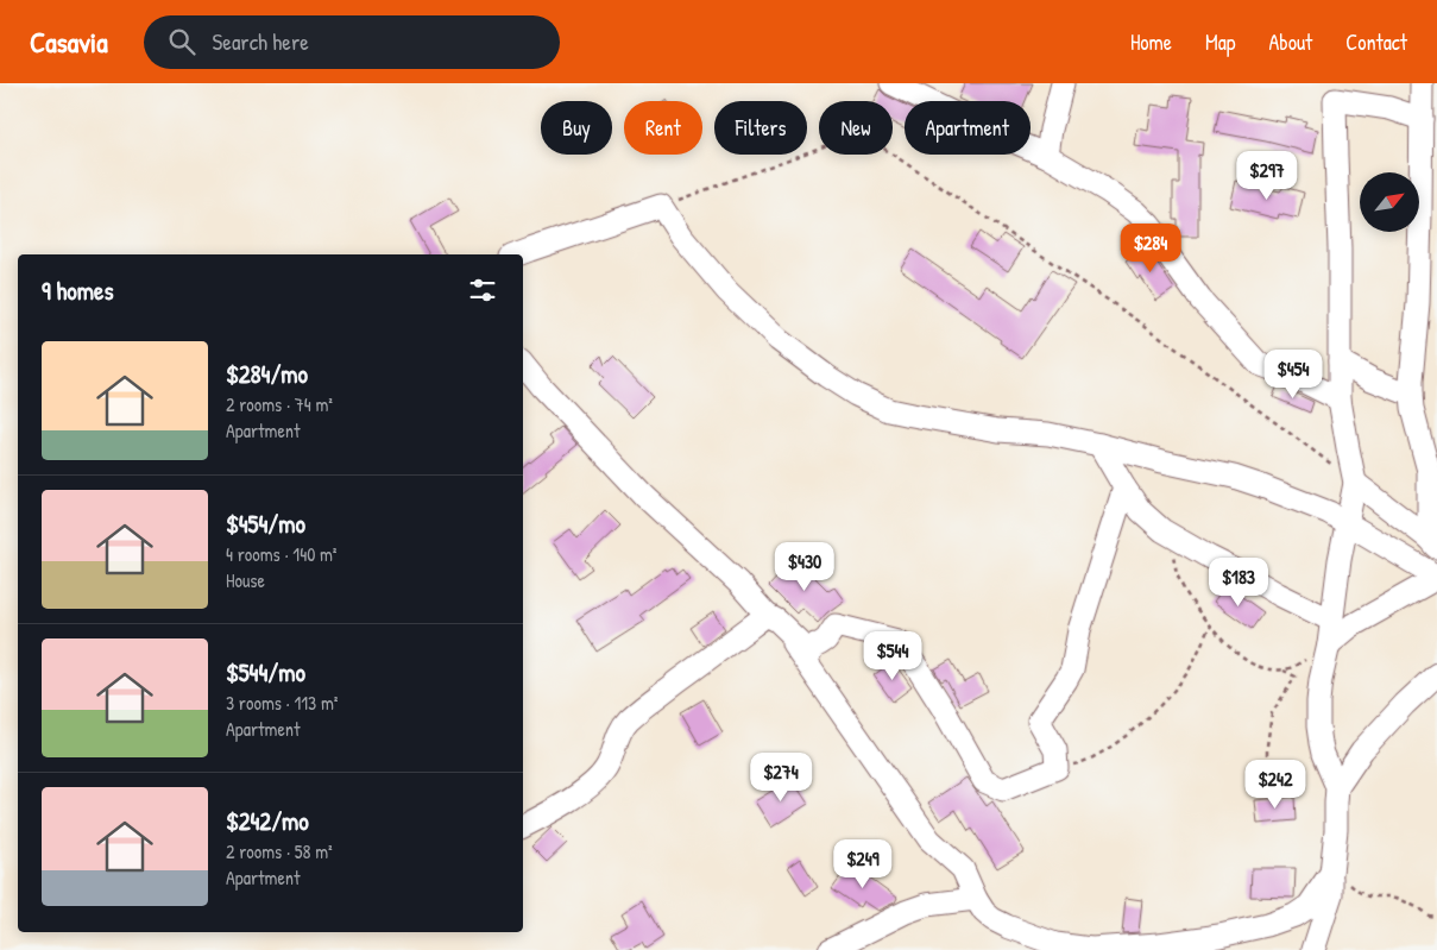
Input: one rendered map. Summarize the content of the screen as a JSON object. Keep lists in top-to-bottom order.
{
  "north": "top right",
  "page": {
    "header": "Casavia",
    "search": "Search here",
    "nav": [
      "Home",
      "Map",
      "About",
      "Contact"
    ],
    "chip": [
      "Buy",
      "Rent",
      "Filters",
      "New",
      "Apartment"
    ],
    "price": [
      "$297",
      "$284",
      "$454",
      "$430",
      "$183",
      "$544",
      "$274",
      "$242",
      "$249"
    ],
    "heading": "9 homes",
    "list": [
      {
        "name": "$284/mo",
        "note": "2 rooms · 74 m² · Apartment"
      },
      {
        "name": "$454/mo",
        "note": "4 rooms · 140 m² · House"
      },
      {
        "name": "$544/mo",
        "note": "3 rooms · 113 m² · Apartment"
      },
      {
        "name": "$242/mo",
        "note": "2 rooms · 58 m² · Apartment"
      }
    ]
  }
}
